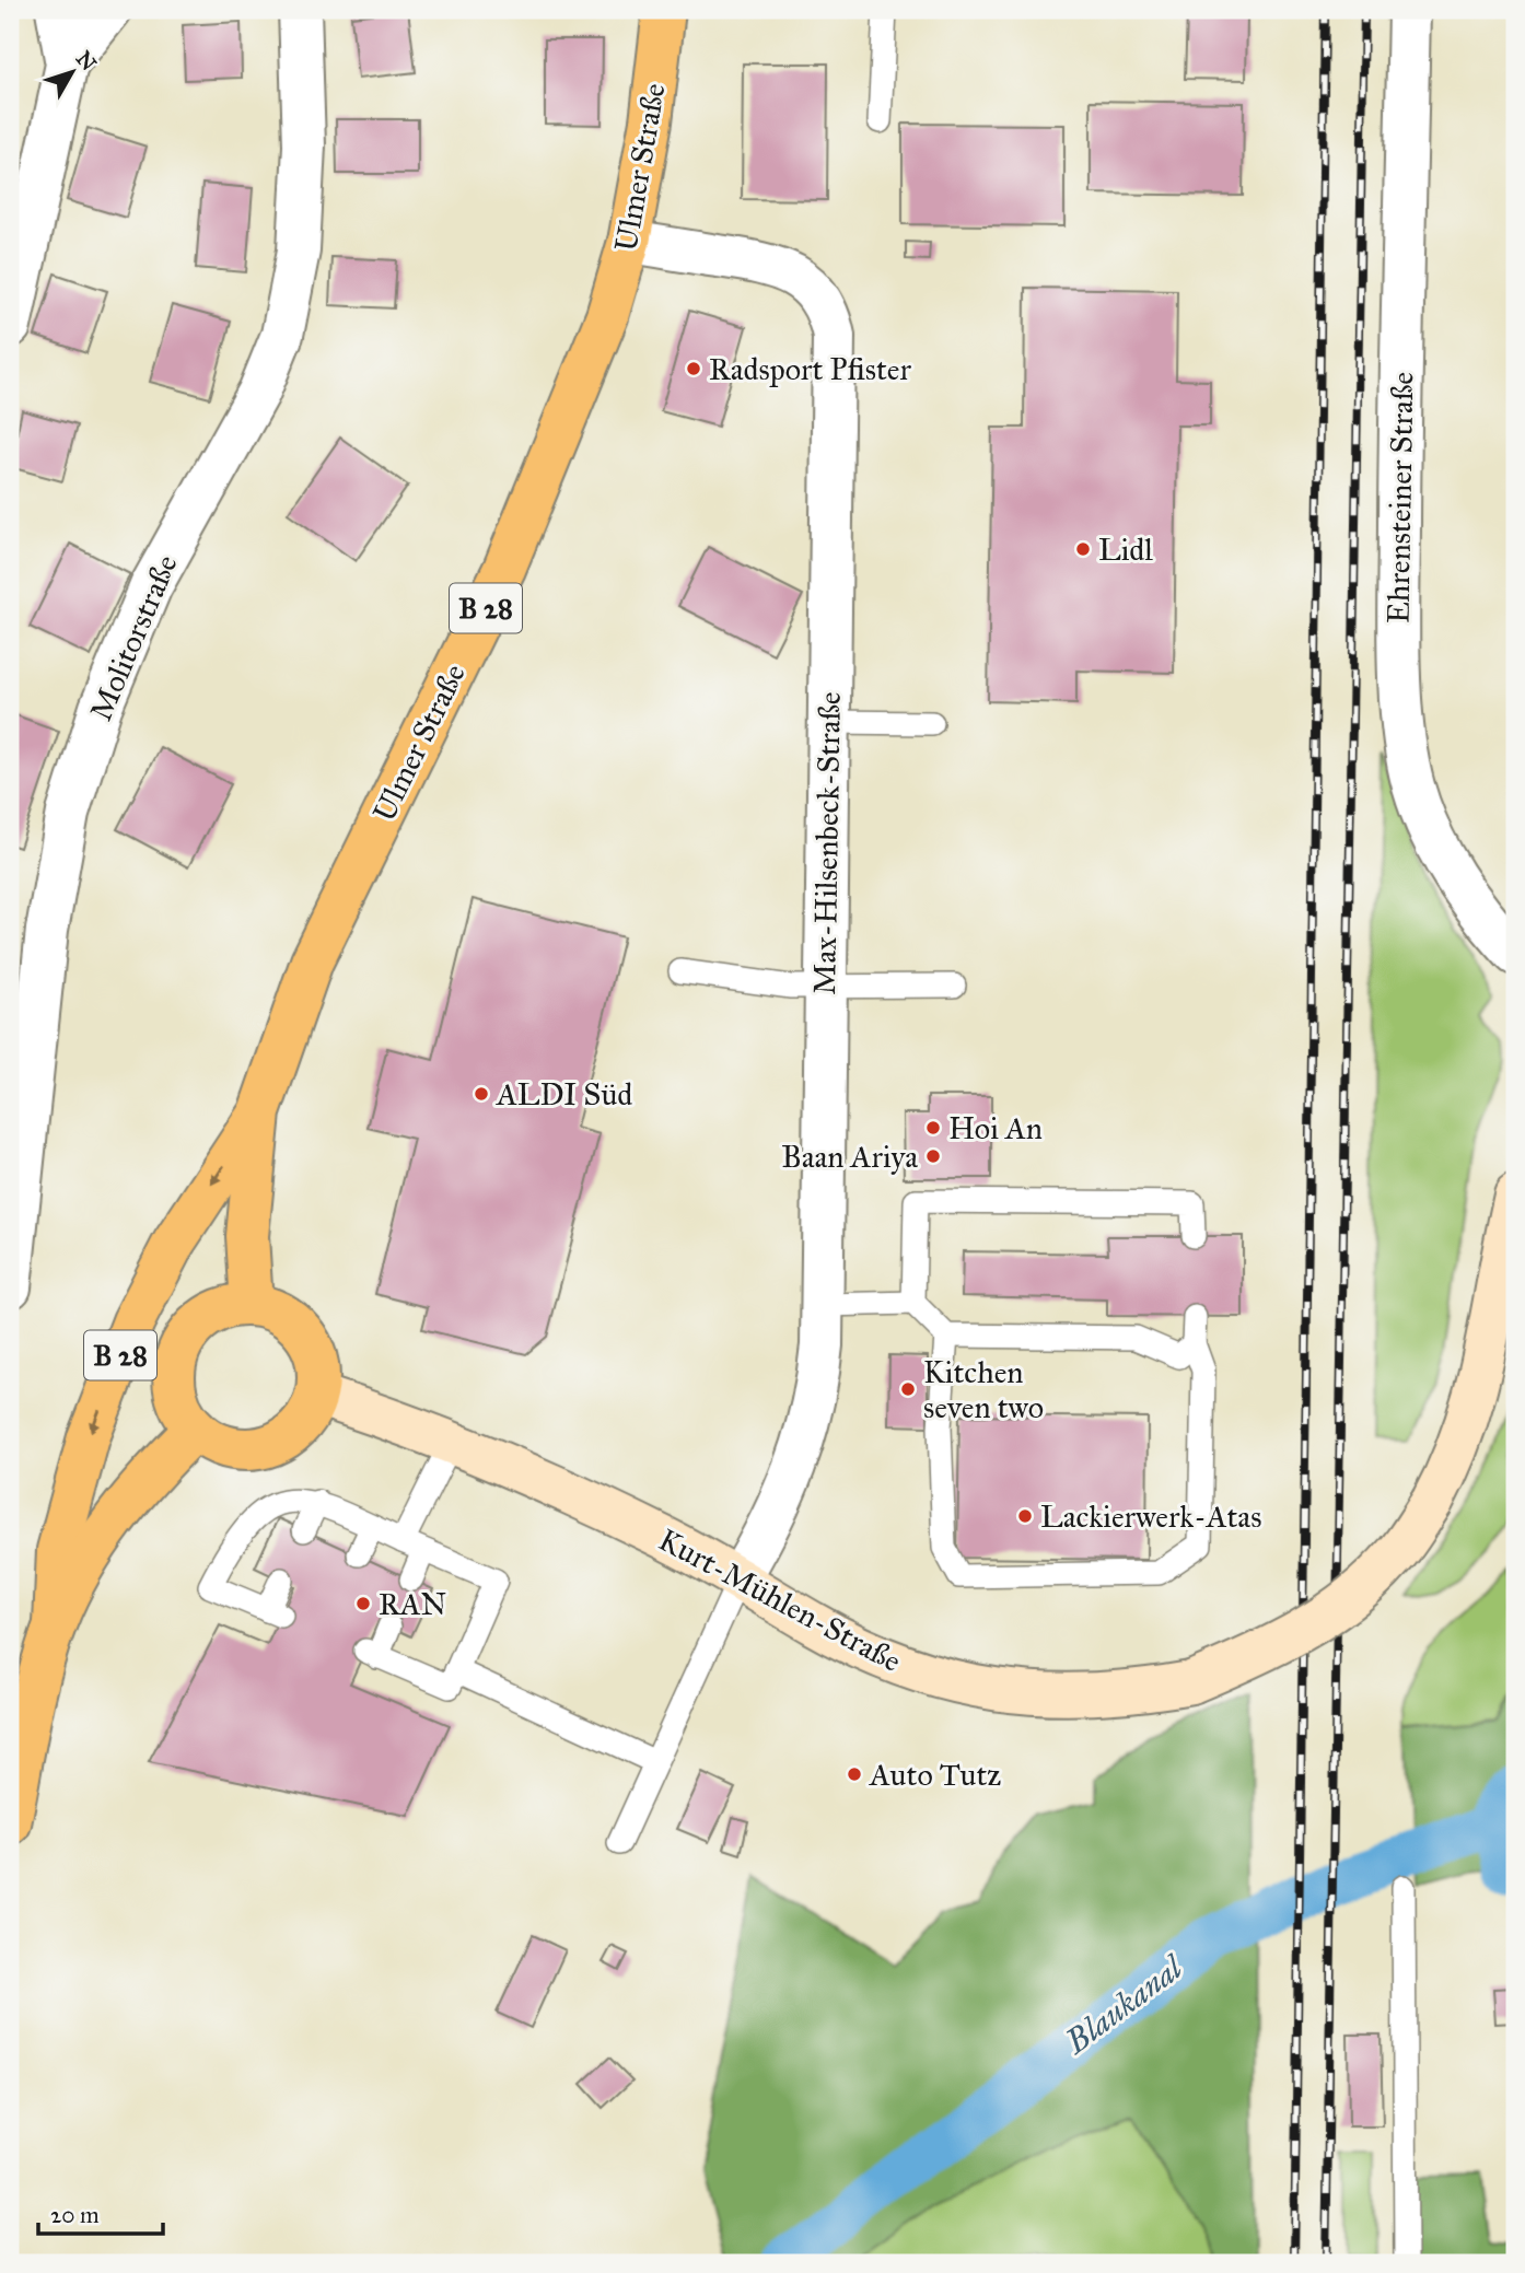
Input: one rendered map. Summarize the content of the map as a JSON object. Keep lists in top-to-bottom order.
{
  "streets": {
    "main road": ["Ulmer Straße", "B 28"],
    "street": [
      "Ehrensteiner Straße",
      "Molitorstraße",
      "Max-Hilsenbeck-Straße",
      "Kurt-Mühlen-Straße"
    ]
  },
  "crossings": [
    ["Ulmer Straße", "B 28"],
    ["Ulmer Straße", "Max-Hilsenbeck-Straße"],
    ["Ulmer Straße", "Kurt-Mühlen-Straße"],
    ["B 28", "Kurt-Mühlen-Straße"],
    ["Max-Hilsenbeck-Straße", "Kurt-Mühlen-Straße"]
  ],
  "water": ["Blaukanal"],
  "places": [
    "Radsport Pfister",
    "Lidl",
    "ALDI Süd",
    "Hoi An",
    "Baan Ariya",
    "Kitchen seven two",
    "Lackierwerk-Atas",
    "RAN",
    "Auto Tutz"
  ],
  "scale_bar": "20 m",
  "north": "top right"
}
